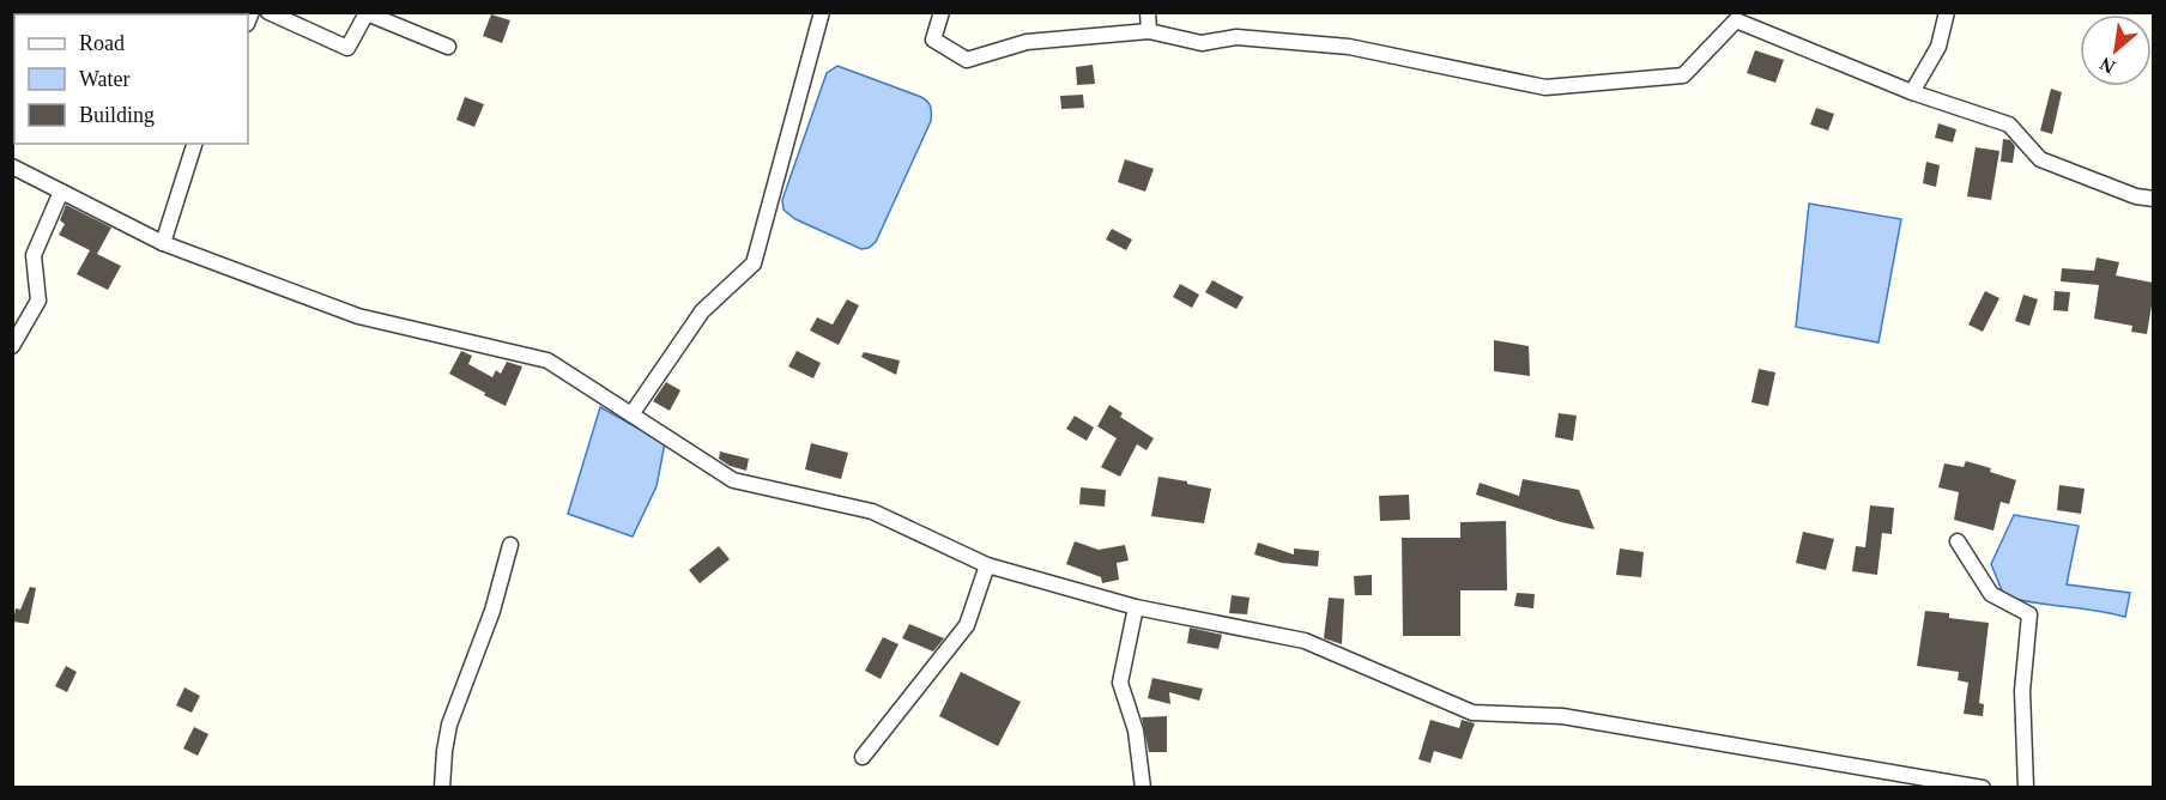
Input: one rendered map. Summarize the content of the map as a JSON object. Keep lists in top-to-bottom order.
{
  "legend": ["Road", "Water", "Building"],
  "north": "bottom left"
}
